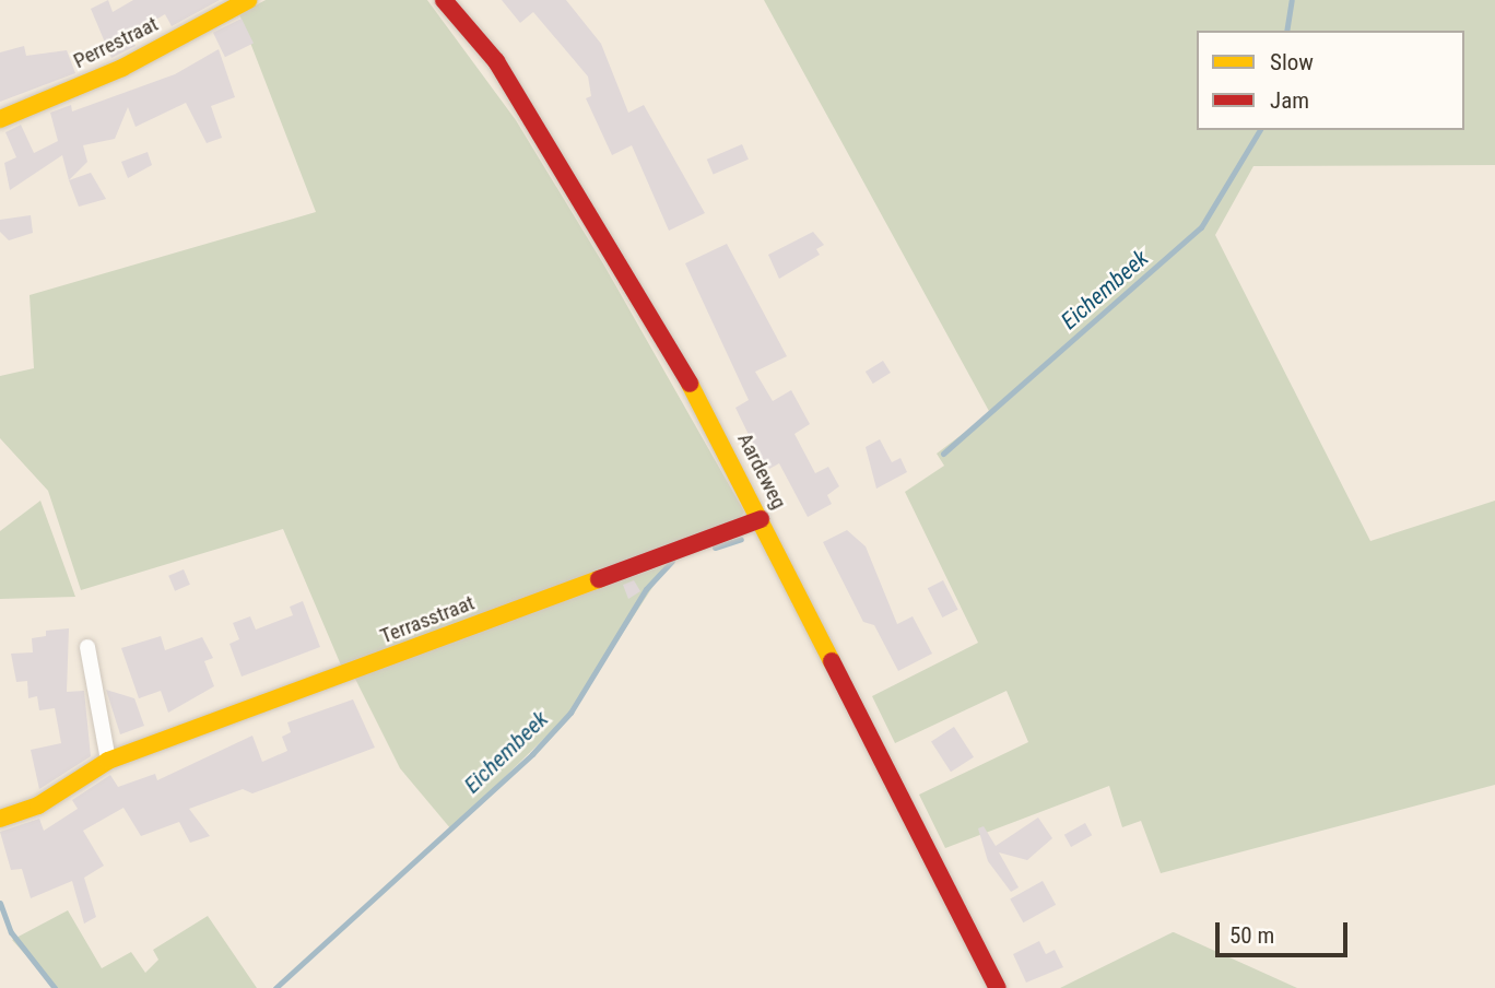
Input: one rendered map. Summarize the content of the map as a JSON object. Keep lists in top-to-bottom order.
{
  "streets": {
    "street": ["Perrestraat", "Aardeweg", "Terrasstraat"]
  },
  "crossings": [
    ["Aardeweg", "Terrasstraat"]
  ],
  "water": ["Eichembeek"],
  "legend": ["Slow", "Jam"],
  "scale_bar": "50 m"
}
